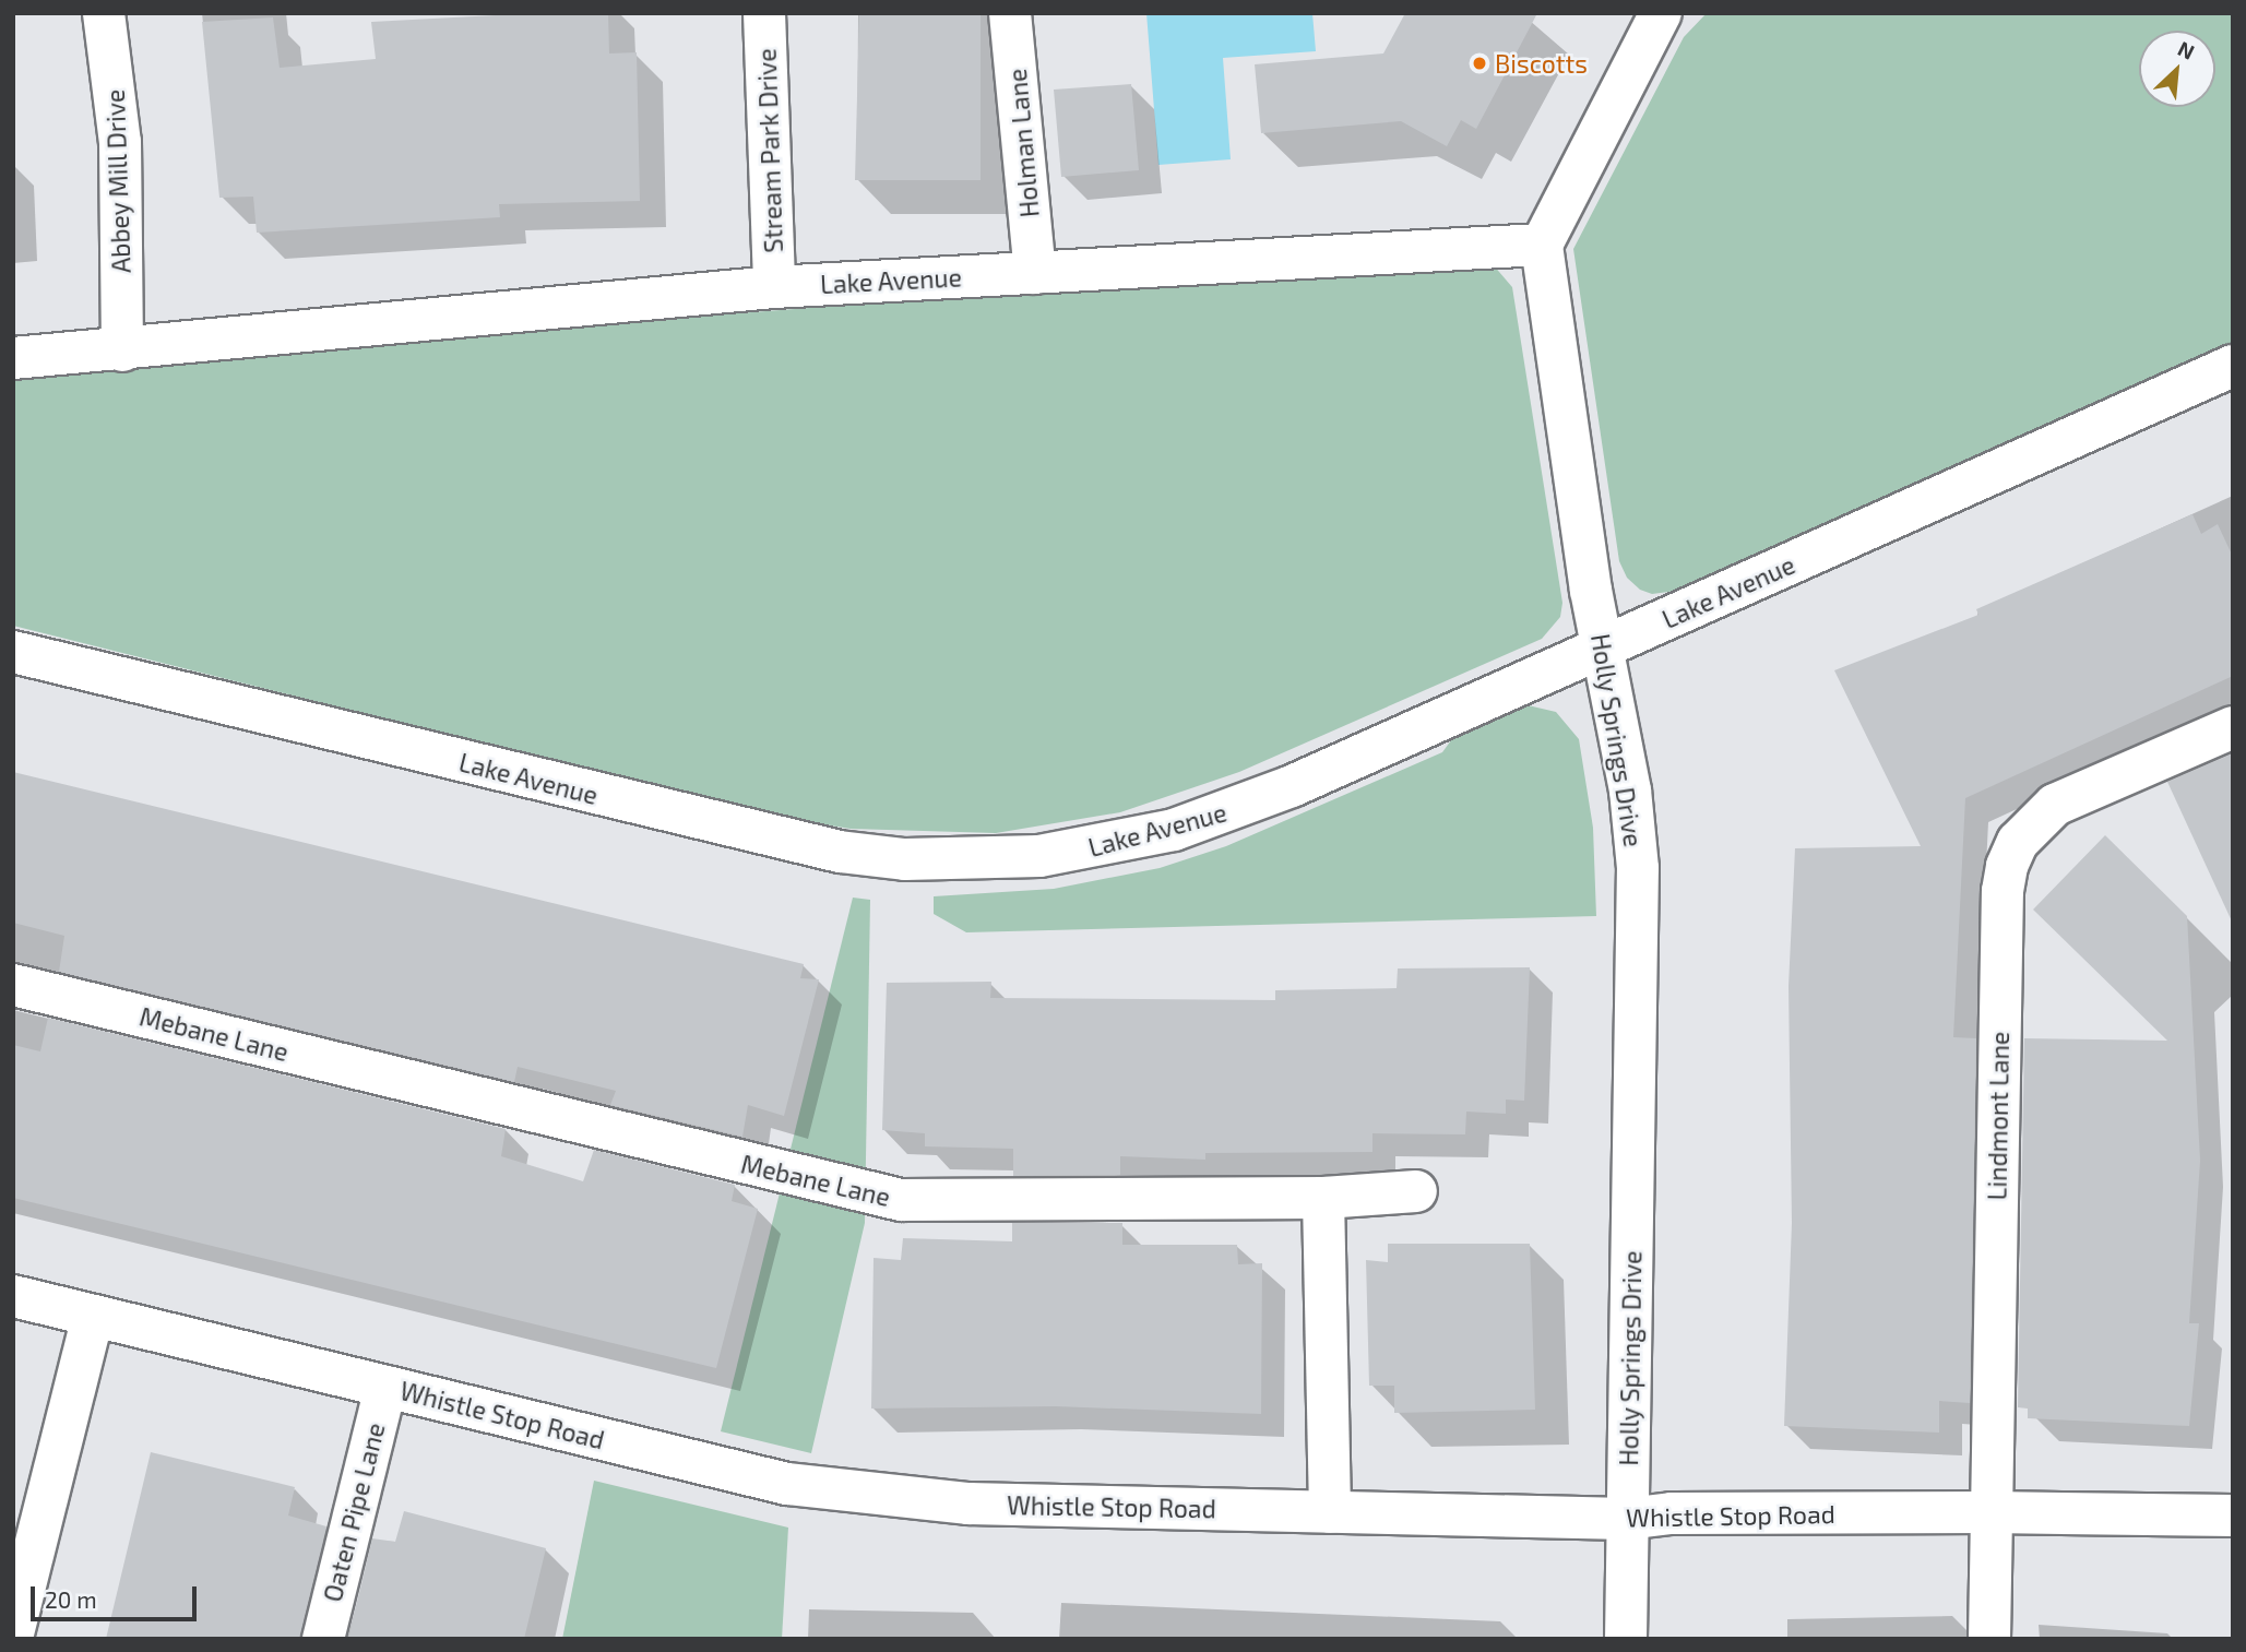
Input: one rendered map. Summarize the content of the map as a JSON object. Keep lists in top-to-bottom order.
{
  "streets": {
    "street": [
      "Holman Lane",
      "Stream Park Drive",
      "Abbey Mill Drive",
      "Lake Avenue",
      "Holly Springs Drive",
      "Mebane Lane",
      "Lindmont Lane",
      "Whistle Stop Road",
      "Oaten Pipe Lane"
    ]
  },
  "crossings": [
    ["Holman Lane", "Lake Avenue"],
    ["Stream Park Drive", "Lake Avenue"],
    ["Abbey Mill Drive", "Lake Avenue"],
    ["Lake Avenue", "Holly Springs Drive"],
    ["Holly Springs Drive", "Whistle Stop Road"],
    ["Lindmont Lane", "Whistle Stop Road"],
    ["Whistle Stop Road", "Oaten Pipe Lane"]
  ],
  "places": ["Biscotts"],
  "scale_bar": "20 m",
  "north": "top right"
}
